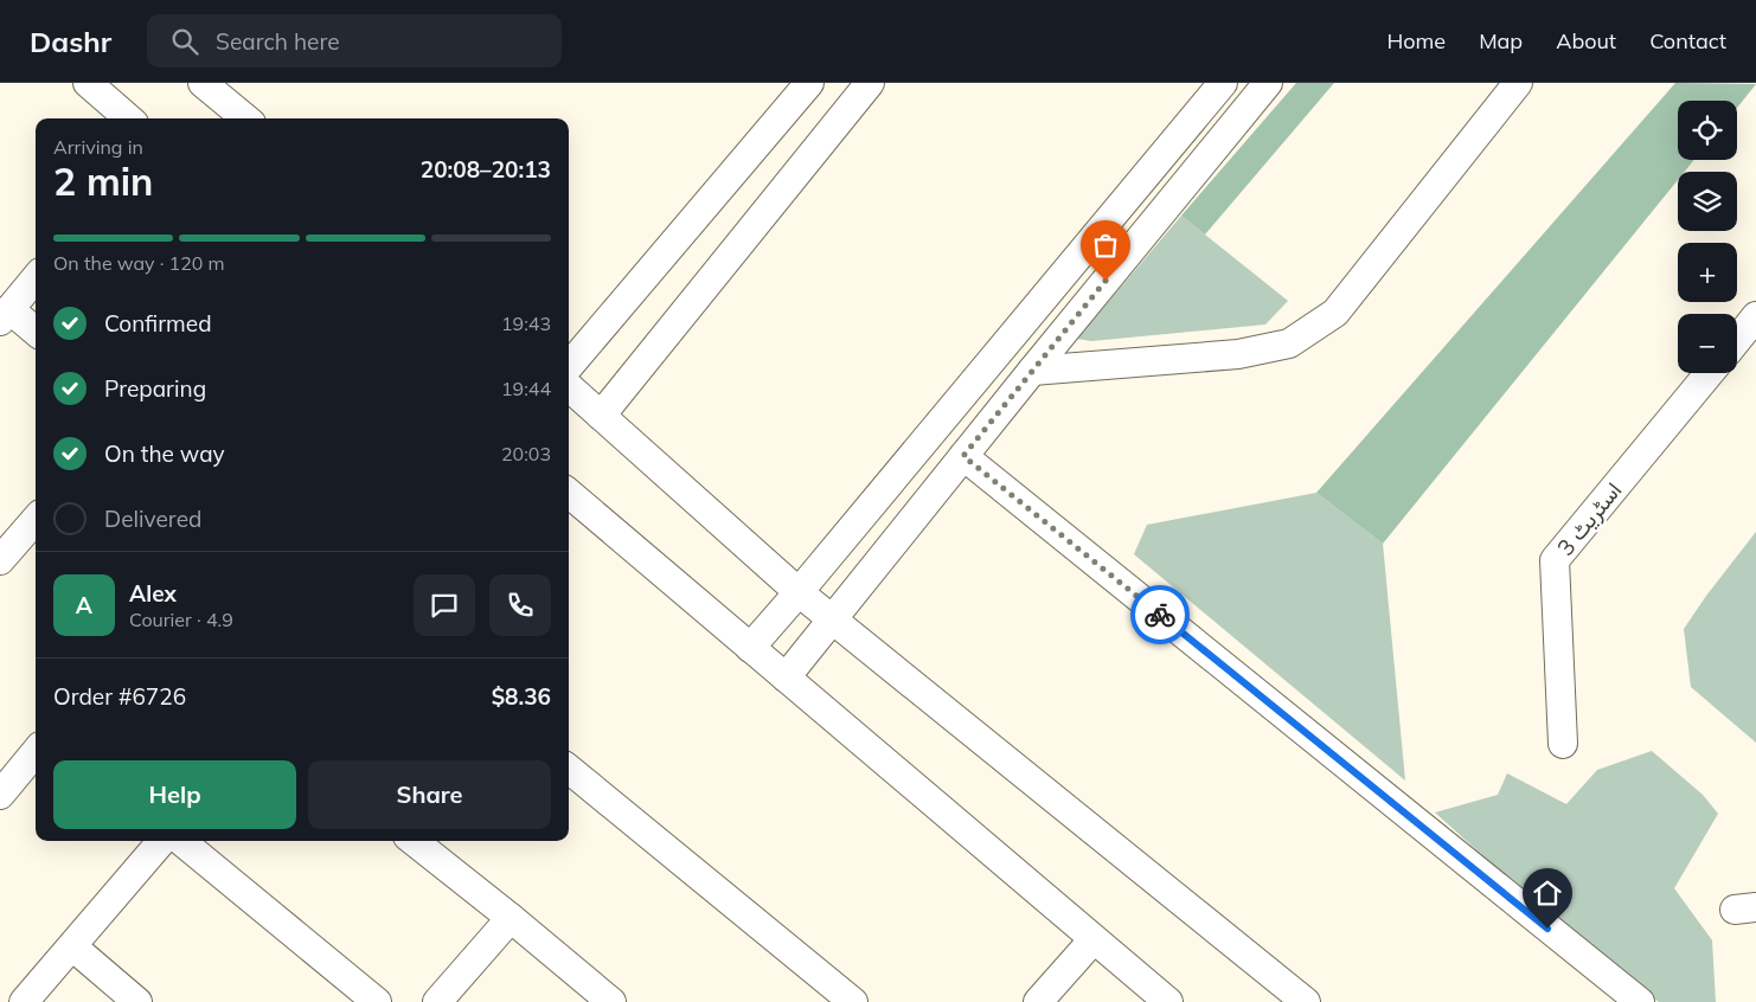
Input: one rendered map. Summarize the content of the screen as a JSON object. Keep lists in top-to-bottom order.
{
  "streets": {
    "street": ["اسٹریٹ 3"]
  },
  "page": {
    "header": "Dashr",
    "search": "Search here",
    "nav": [
      "Home",
      "Map",
      "About",
      "Contact"
    ],
    "map_buttons": ["+", "−"],
    "heading": ["2 min", "Arriving in", "20:08–20:13"],
    "panel": [
      "Alex",
      "Courier · 4.9",
      "Order #6726",
      "$8.36"
    ],
    "bar": "On the way · 120 m",
    "list": [
      ["Confirmed", "19:43"],
      ["Preparing", "19:44"],
      ["On the way", "20:03"],
      "Delivered"
    ],
    "round": "A",
    "buttons": ["Help", "Share"]
  }
}
